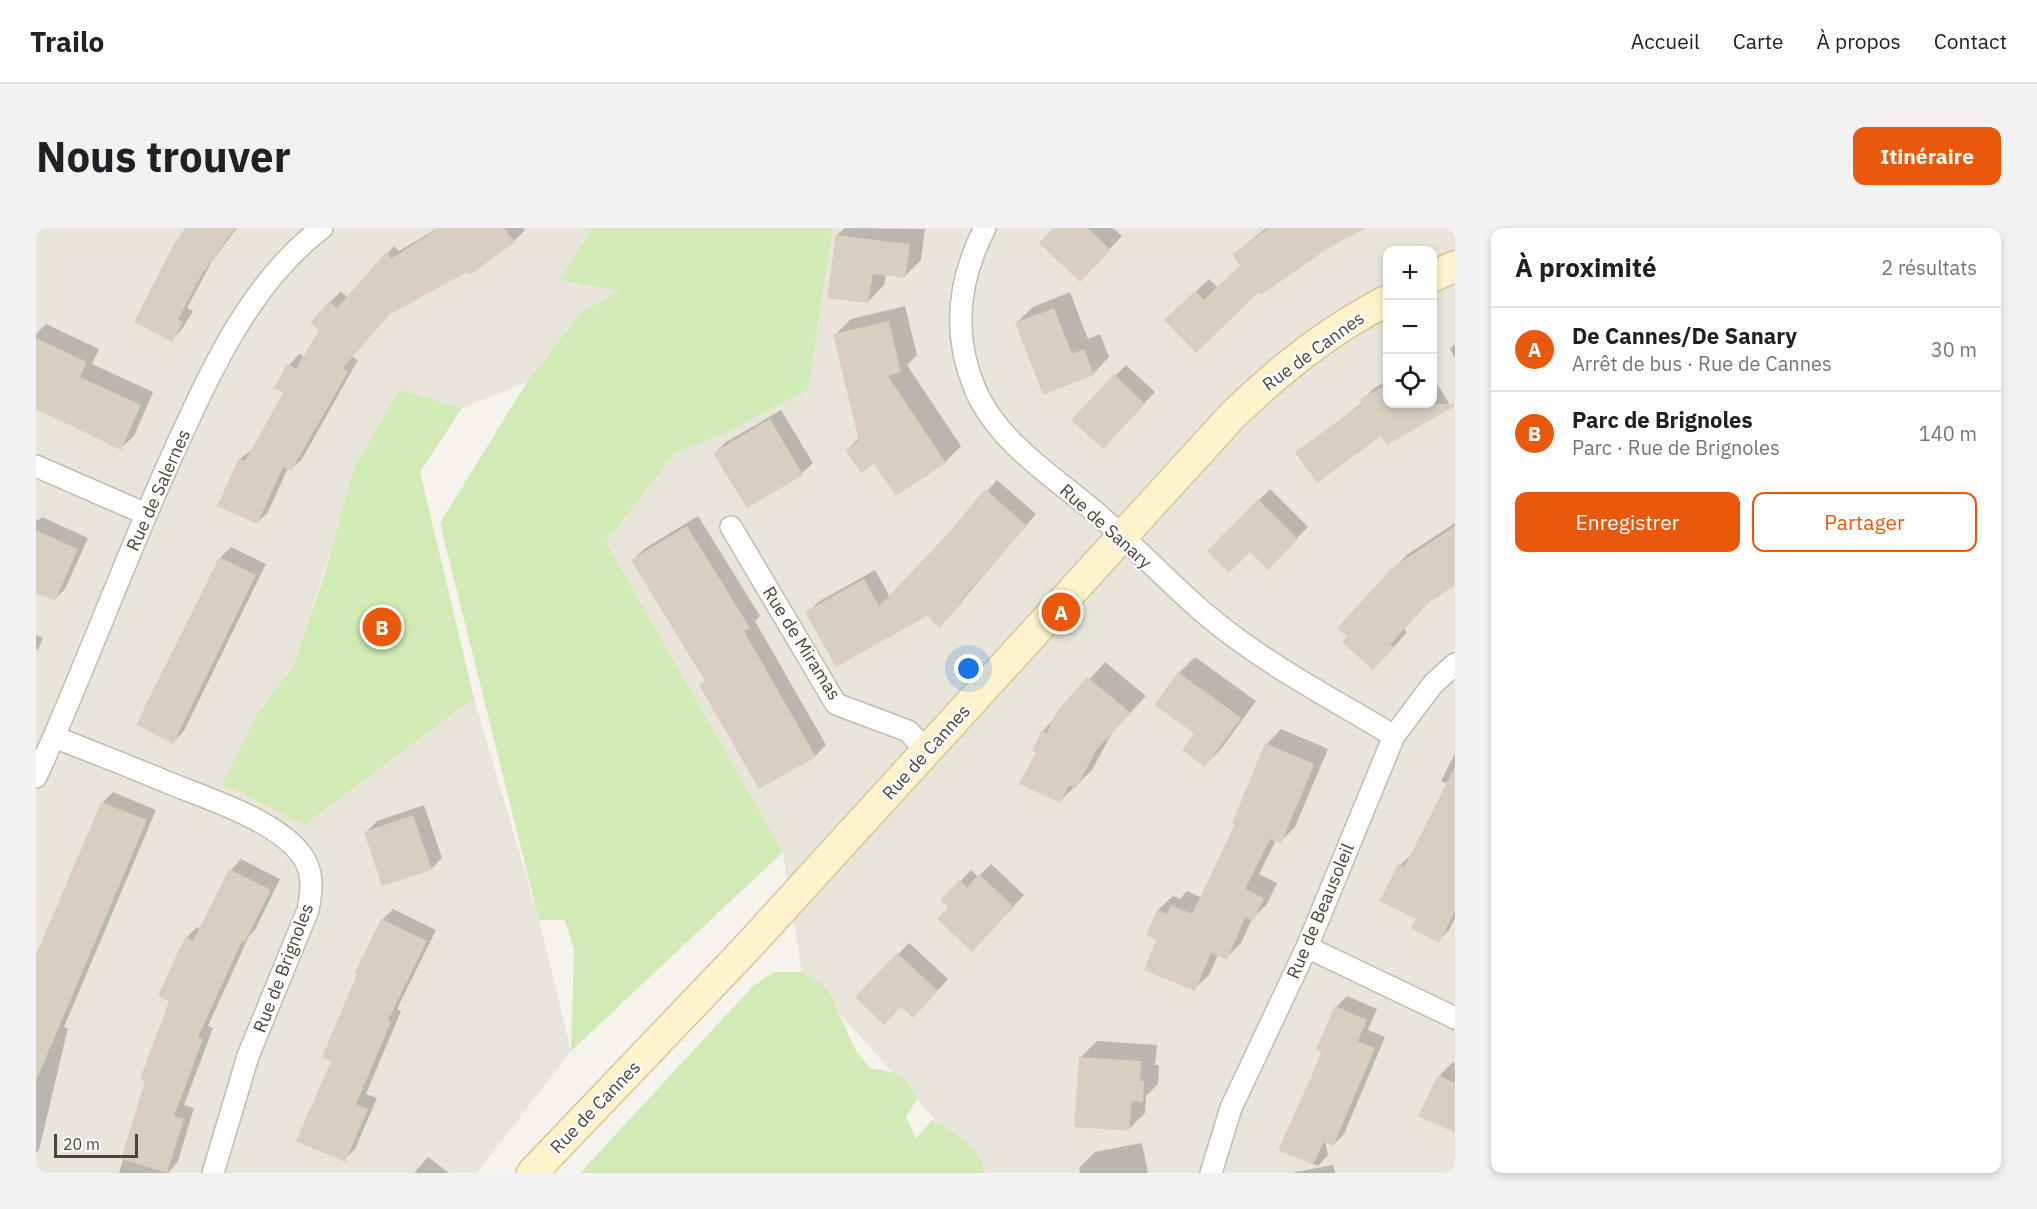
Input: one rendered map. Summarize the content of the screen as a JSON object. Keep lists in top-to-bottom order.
{
  "streets": {
    "street": [
      "Rue de Cannes",
      "Rue de Salernes",
      "Rue de Sanary",
      "Rue de Miramas",
      "Rue de Beausoleil",
      "Rue de Brignoles"
    ]
  },
  "crossings": [
    ["Rue de Cannes", "Rue de Sanary"],
    ["Rue de Cannes", "Rue de Miramas"],
    ["Rue de Salernes", "Rue de Brignoles"],
    ["Rue de Sanary", "Rue de Beausoleil"]
  ],
  "scale_bar": "20 m",
  "page": {
    "header": "Trailo",
    "nav": [
      "Accueil",
      "Carte",
      "À propos",
      "Contact"
    ],
    "buttons": [
      "Itinéraire",
      ["Enregistrer", "Partager"]
    ],
    "title": "Nous trouver",
    "heading": ["À proximité", "2 résultats"],
    "map_buttons": ["+", "−"],
    "list": [
      {
        "mark": "A",
        "name": "De Cannes/De Sanary",
        "note": "Arrêt de bus · Rue de Cannes",
        "value": "30 m"
      },
      {
        "mark": "B",
        "name": "Parc de Brignoles",
        "note": "Parc · Rue de Brignoles",
        "value": "140 m"
      }
    ],
    "pins": ["A", "B"],
    "scale": "20 m"
  }
}
